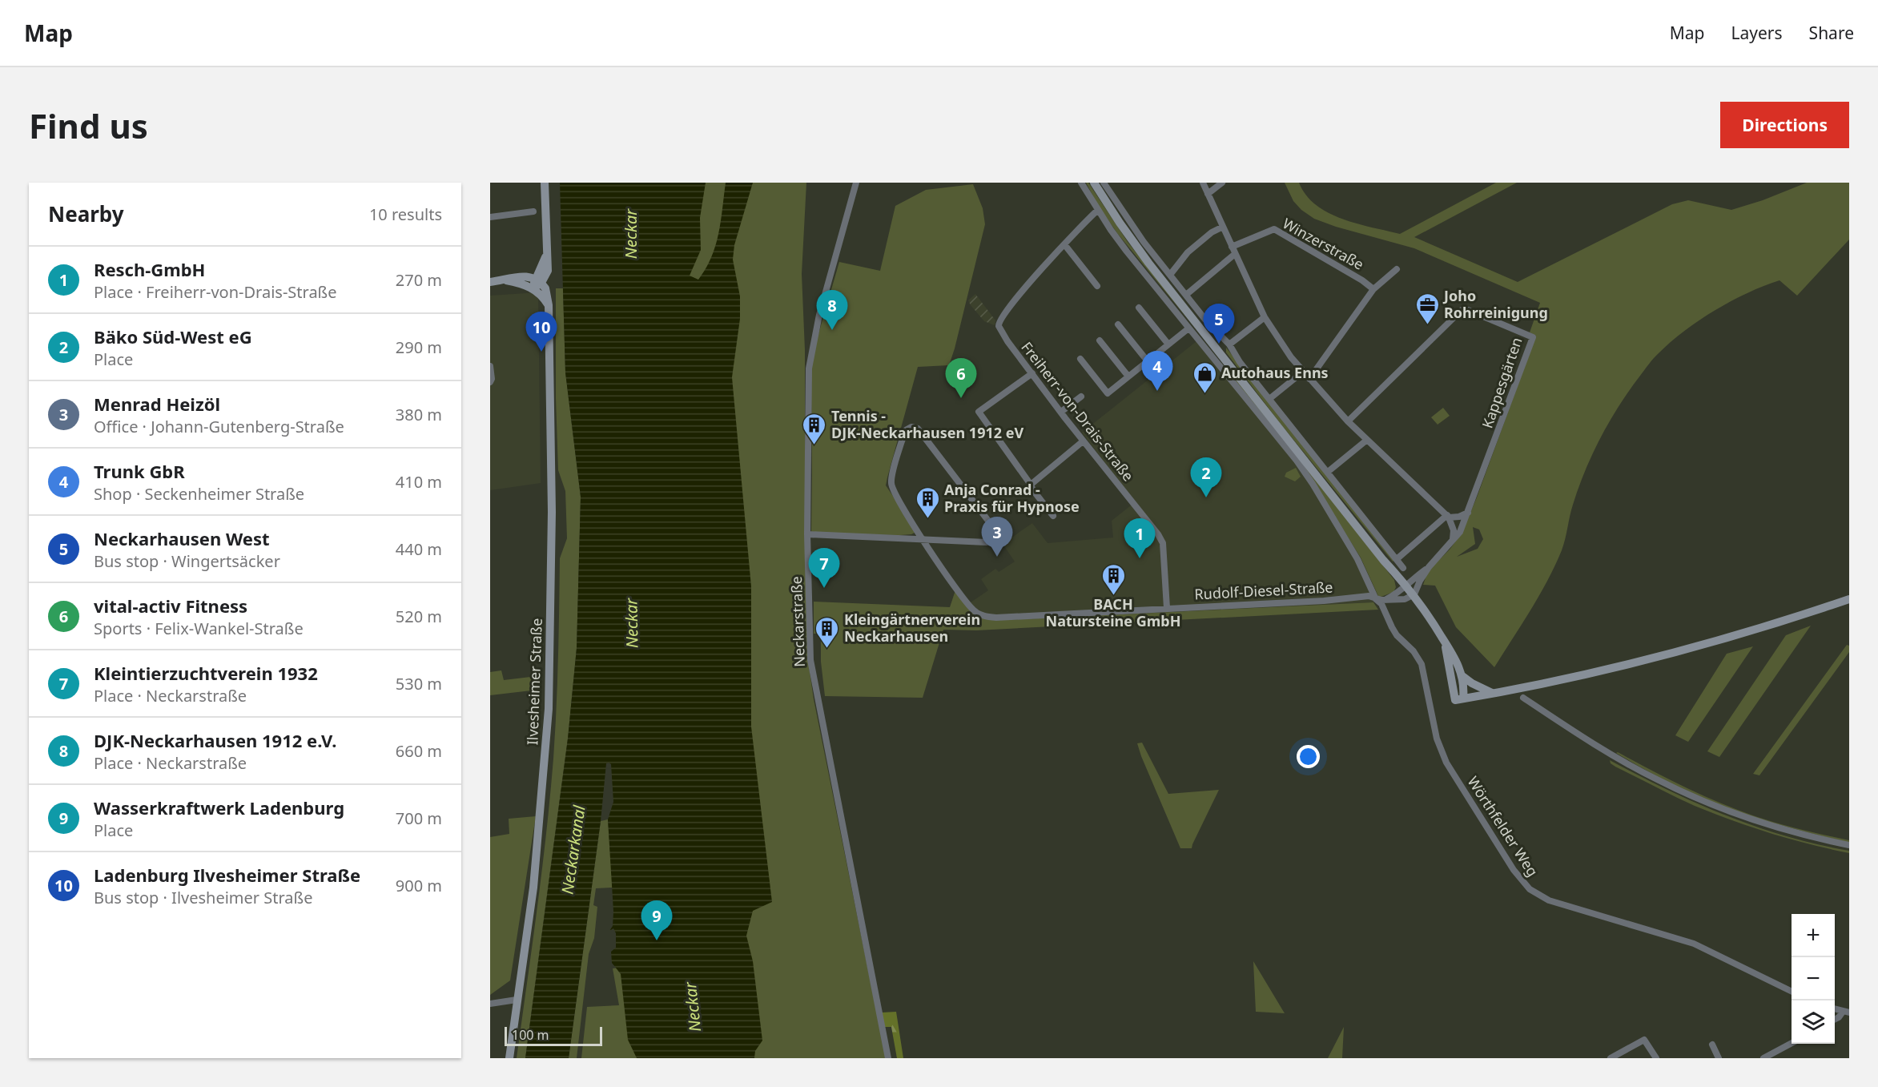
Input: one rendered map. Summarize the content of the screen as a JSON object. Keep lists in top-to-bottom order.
{
  "streets": {
    "main road": ["Ilvesheimer Straße"],
    "street": [
      "Winzerstraße",
      "Kappesgärten",
      "Freiherr-von-Drais-Straße",
      "Rudolf-Diesel-Straße",
      "Neckarstraße",
      "Wörthfelder Weg"
    ]
  },
  "crossings": [
    ["Kappesgärten", "Rudolf-Diesel-Straße"],
    ["Freiherr-von-Drais-Straße", "Rudolf-Diesel-Straße"],
    ["Freiherr-von-Drais-Straße", "Wörthfelder Weg"],
    ["Rudolf-Diesel-Straße", "Wörthfelder Weg"]
  ],
  "water": ["Neckar", "Neckarkanal"],
  "places": {
    "office": ["Joho Rohrreinigung"],
    "shop": ["Autohaus Enns"],
    "building": [
      "Tennis - DJK-Neckarhausen 1912 eV",
      "Anja Conrad - Praxis für Hypnose",
      "BACH Natursteine GmbH",
      "Kleingärtnerverein Neckarhausen"
    ]
  },
  "scale_bar": "100 m",
  "page": {
    "header": "Map",
    "nav": ["Map", "Layers", "Share"],
    "buttons": "Directions",
    "title": "Find us",
    "heading": ["Nearby", "10 results"],
    "list": [
      {
        "mark": "1",
        "name": "Resch-GmbH",
        "note": "Place · Freiherr-von-Drais-Straße",
        "value": "270 m"
      },
      {
        "mark": "2",
        "name": "Bäko Süd-West eG",
        "note": "Place",
        "value": "290 m"
      },
      {
        "mark": "3",
        "name": "Menrad Heizöl",
        "note": "Office · Johann-Gutenberg-Straße",
        "value": "380 m"
      },
      {
        "mark": "4",
        "name": "Trunk GbR",
        "note": "Shop · Seckenheimer Straße",
        "value": "410 m"
      },
      {
        "mark": "5",
        "name": "Neckarhausen West",
        "note": "Bus stop · Wingertsäcker",
        "value": "440 m"
      },
      {
        "mark": "6",
        "name": "vital-activ Fitness",
        "note": "Sports · Felix-Wankel-Straße",
        "value": "520 m"
      },
      {
        "mark": "7",
        "name": "Kleintierzuchtverein 1932",
        "note": "Place · Neckarstraße",
        "value": "530 m"
      },
      {
        "mark": "8",
        "name": "DJK-Neckarhausen 1912 e.V.",
        "note": "Place · Neckarstraße",
        "value": "660 m"
      },
      {
        "mark": "9",
        "name": "Wasserkraftwerk Ladenburg",
        "note": "Place",
        "value": "700 m"
      },
      {
        "mark": "10",
        "name": "Ladenburg Ilvesheimer Straße",
        "note": "Bus stop · Ilvesheimer Straße",
        "value": "900 m"
      }
    ],
    "pins": [
      "8",
      "5",
      "10",
      "4",
      "6",
      "2",
      "3",
      "1",
      "7",
      "9"
    ],
    "map_buttons": ["+", "−"],
    "scale": "100 m"
  }
}
